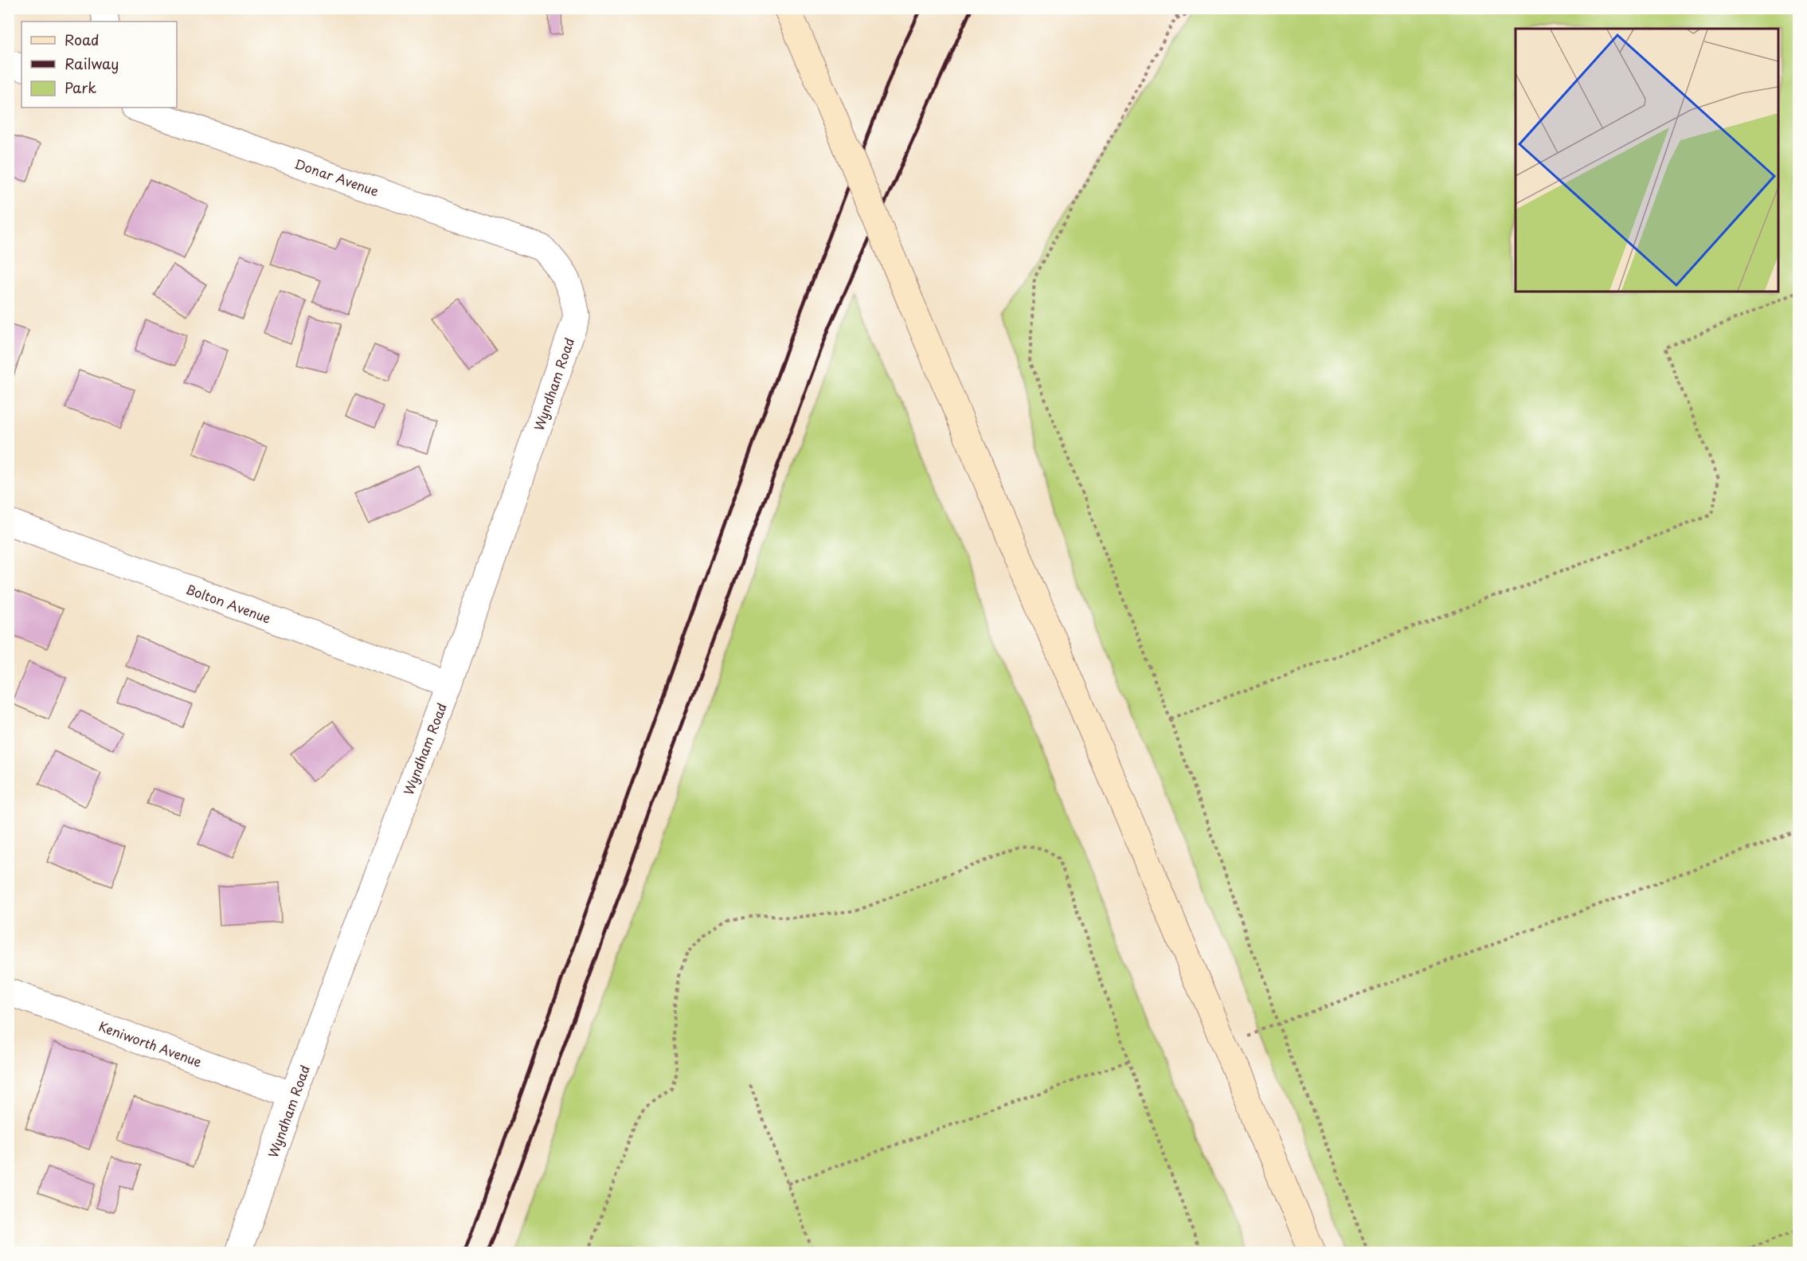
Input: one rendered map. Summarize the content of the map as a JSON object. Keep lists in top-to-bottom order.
{
  "streets": {
    "street": [
      "Donar Avenue",
      "Wyndham Road",
      "Bolton Avenue",
      "Keniworth Avenue"
    ]
  },
  "crossings": [
    ["Donar Avenue", "Wyndham Road"],
    ["Wyndham Road", "Bolton Avenue"],
    ["Wyndham Road", "Keniworth Avenue"]
  ],
  "legend": ["Road", "Railway", "Park"]
}
